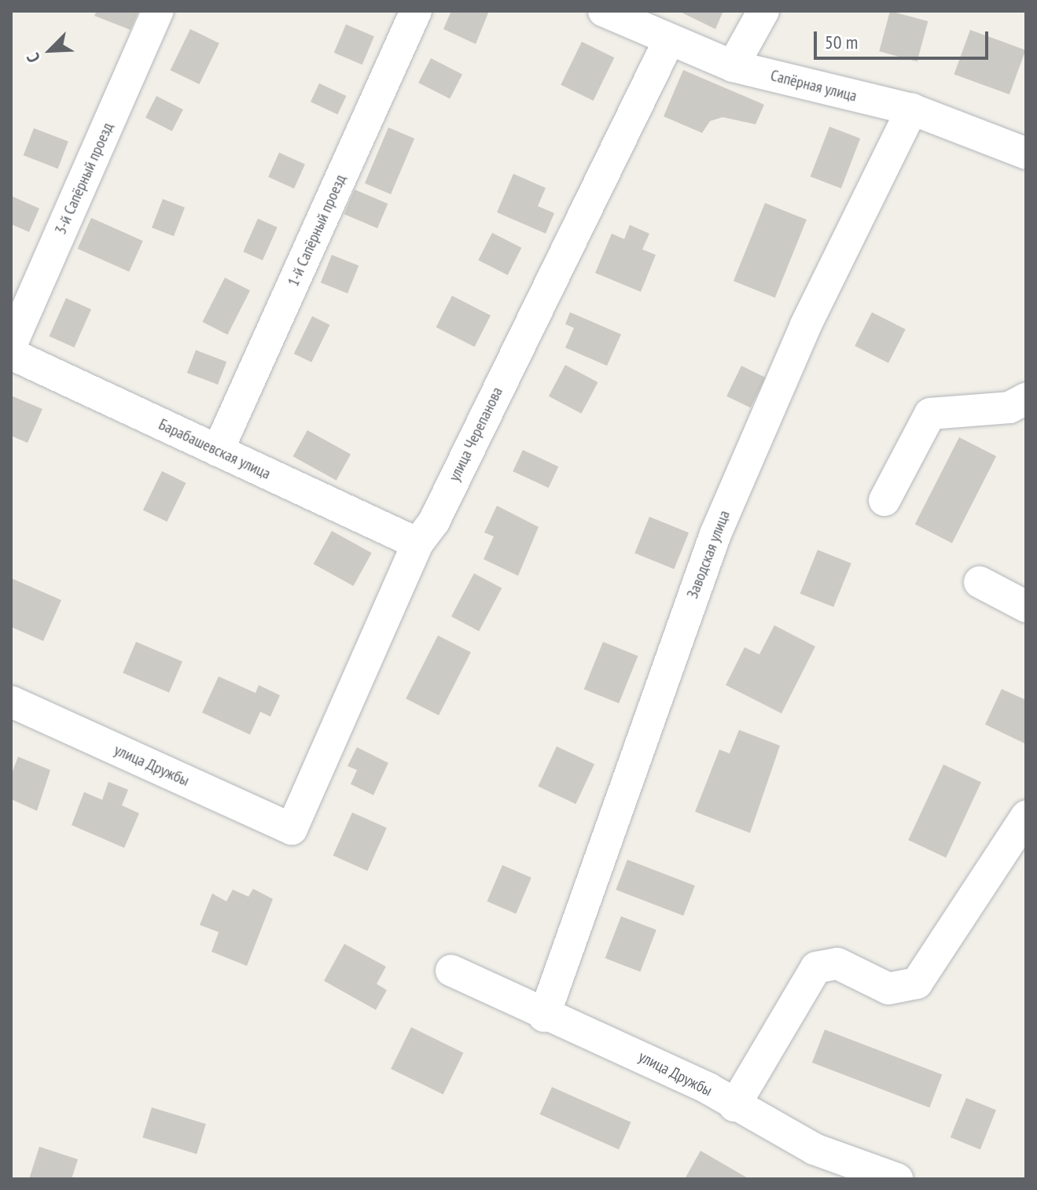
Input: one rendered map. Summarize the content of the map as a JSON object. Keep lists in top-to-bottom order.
{
  "streets": {
    "street": [
      "Сапёрная улица",
      "3-й Сапёрный проезд",
      "1-й Сапёрный проезд",
      "улица Черепанова",
      "Барабашевская улица",
      "Заводская улица",
      "улица Дружбы"
    ]
  },
  "crossings": [
    ["Сапёрная улица", "улица Черепанова"],
    ["Сапёрная улица", "Заводская улица"],
    ["1-й Сапёрный проезд", "Барабашевская улица"],
    ["улица Черепанова", "Барабашевская улица"],
    ["улица Черепанова", "улица Дружбы"],
    ["Заводская улица", "улица Дружбы"]
  ],
  "scale_bar": "50 m",
  "north": "bottom left"
}
